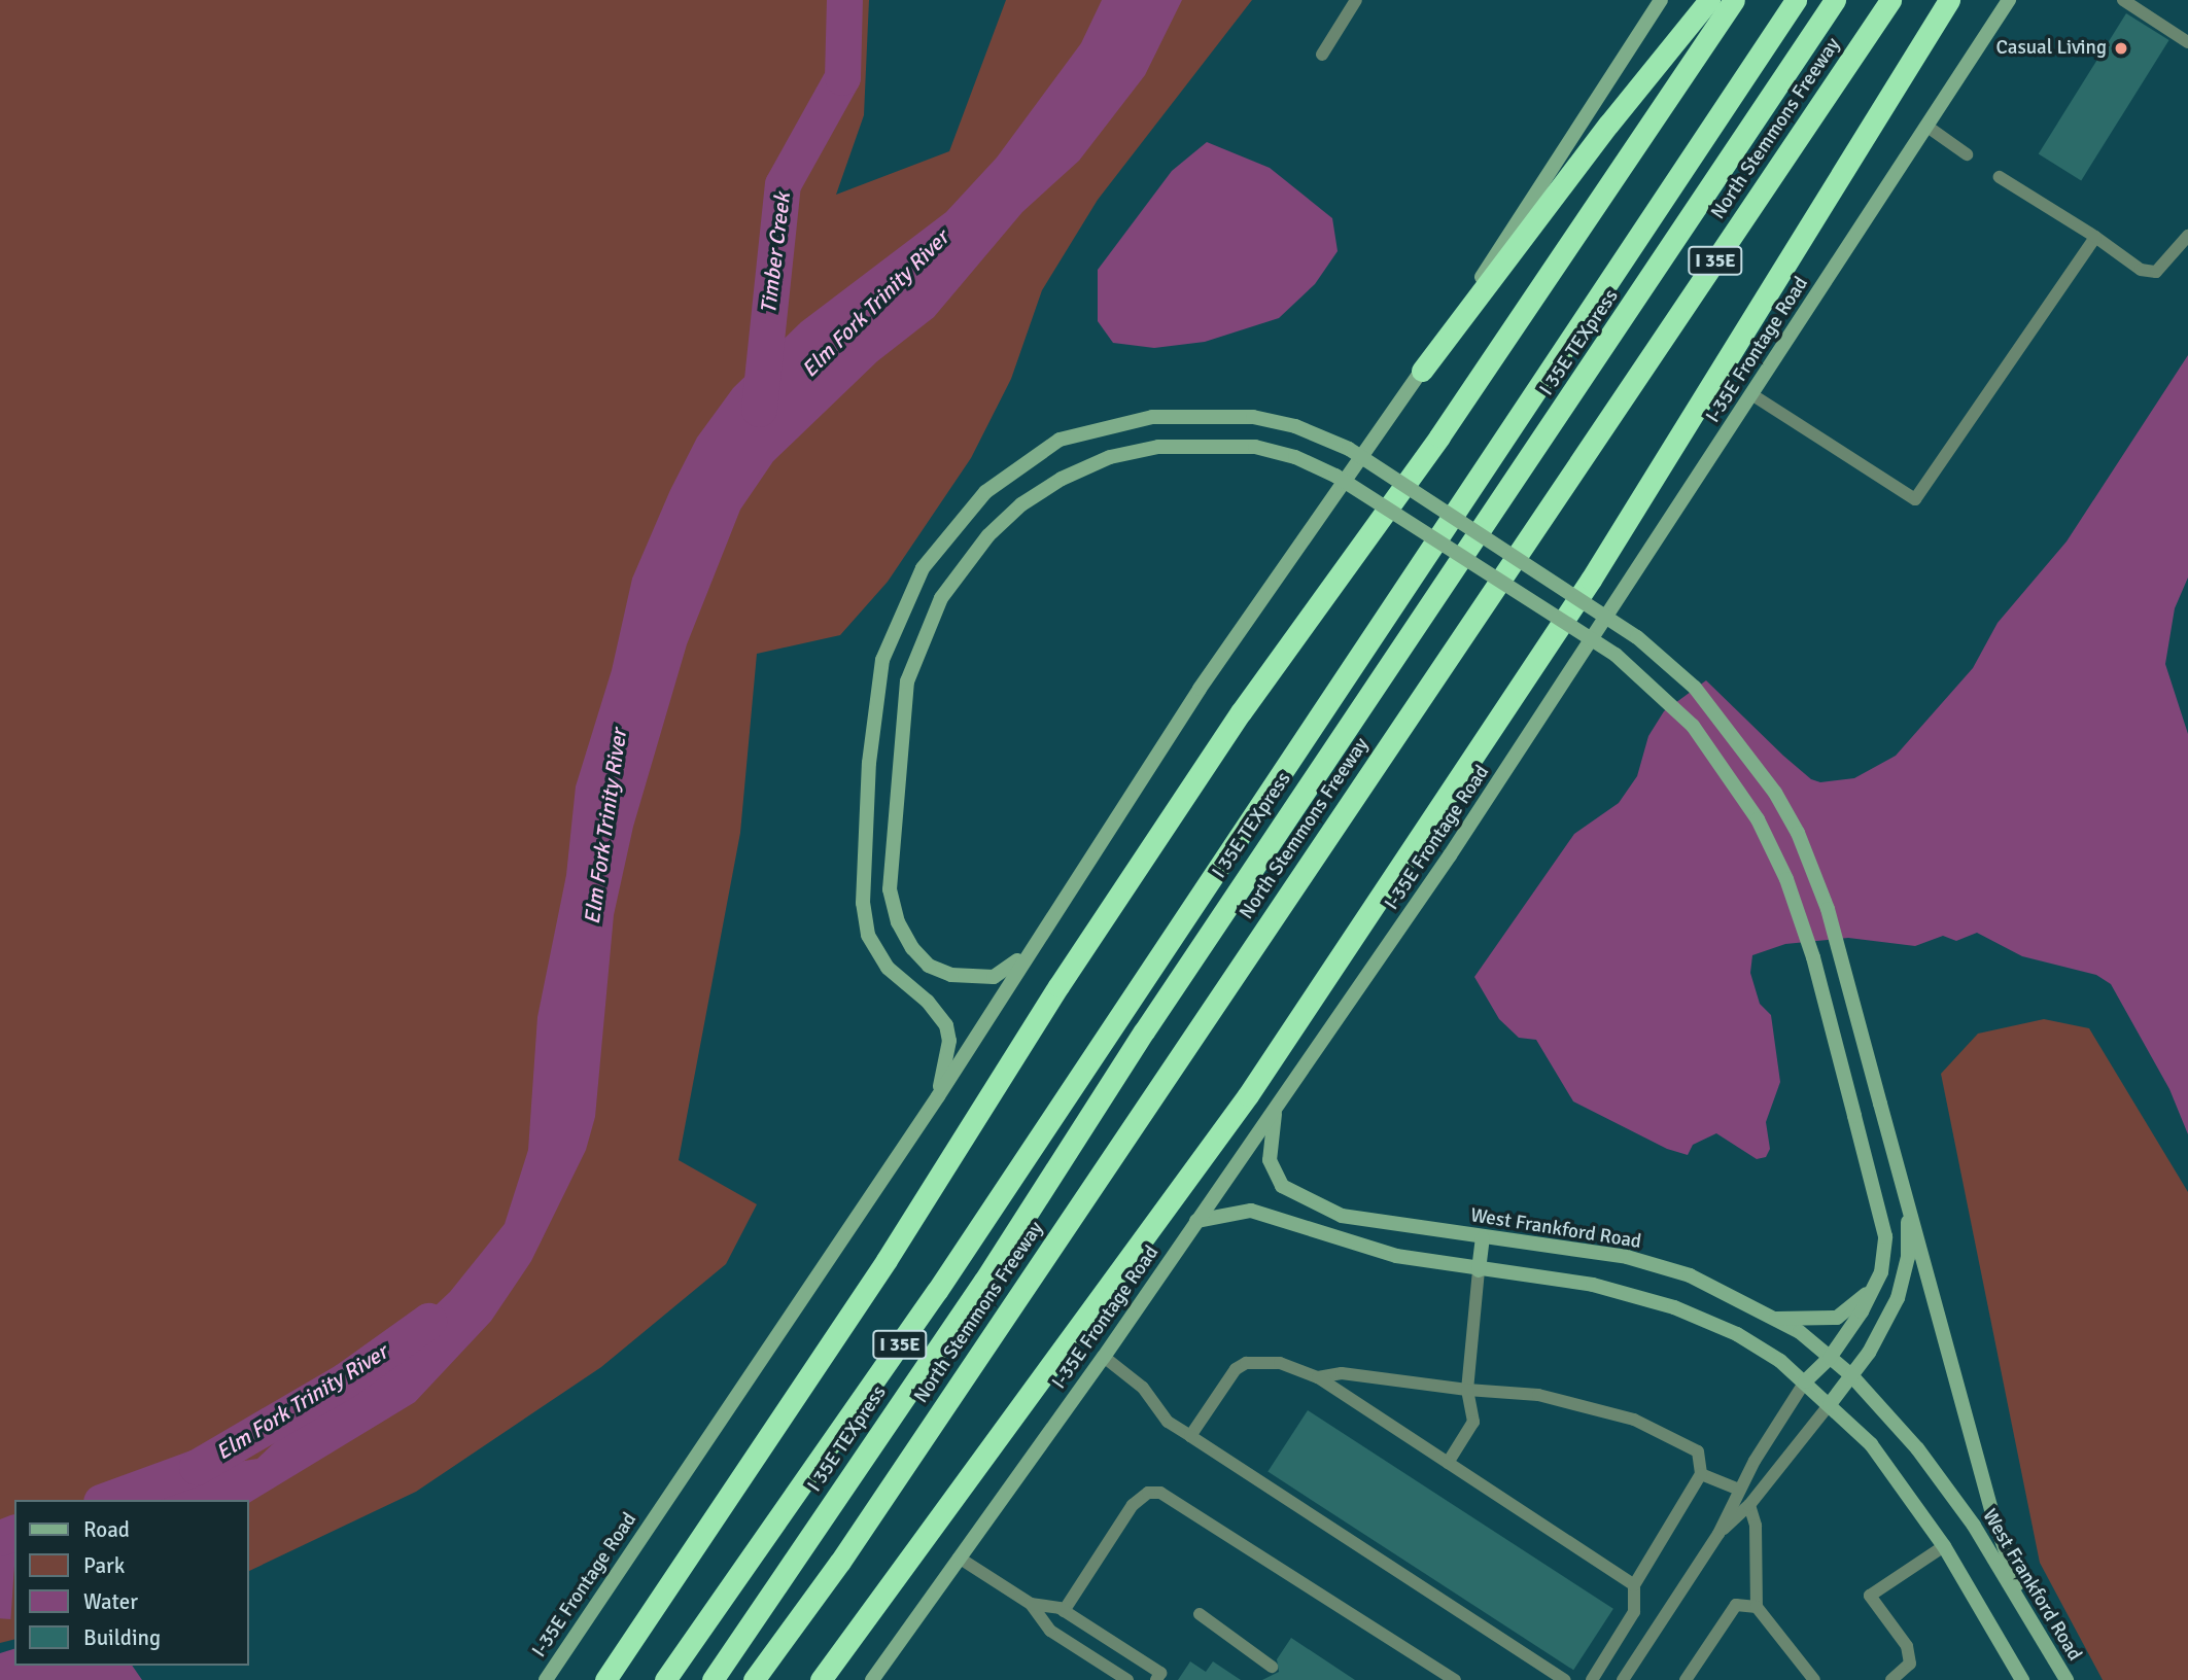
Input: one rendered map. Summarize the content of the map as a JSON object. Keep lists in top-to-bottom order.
{
  "streets": {
    "highway": ["North Stemmons Freeway", "I 35E", "I 35E TEXpress"],
    "main road": ["I-35E Frontage Road", "West Frankford Road"]
  },
  "crossings": [
    ["I-35E Frontage Road", "West Frankford Road"]
  ],
  "water": ["Timber Creek", "Elm Fork Trinity River"],
  "places": ["Casual Living"],
  "legend": [
    "Road",
    "Park",
    "Water",
    "Building"
  ]
}
